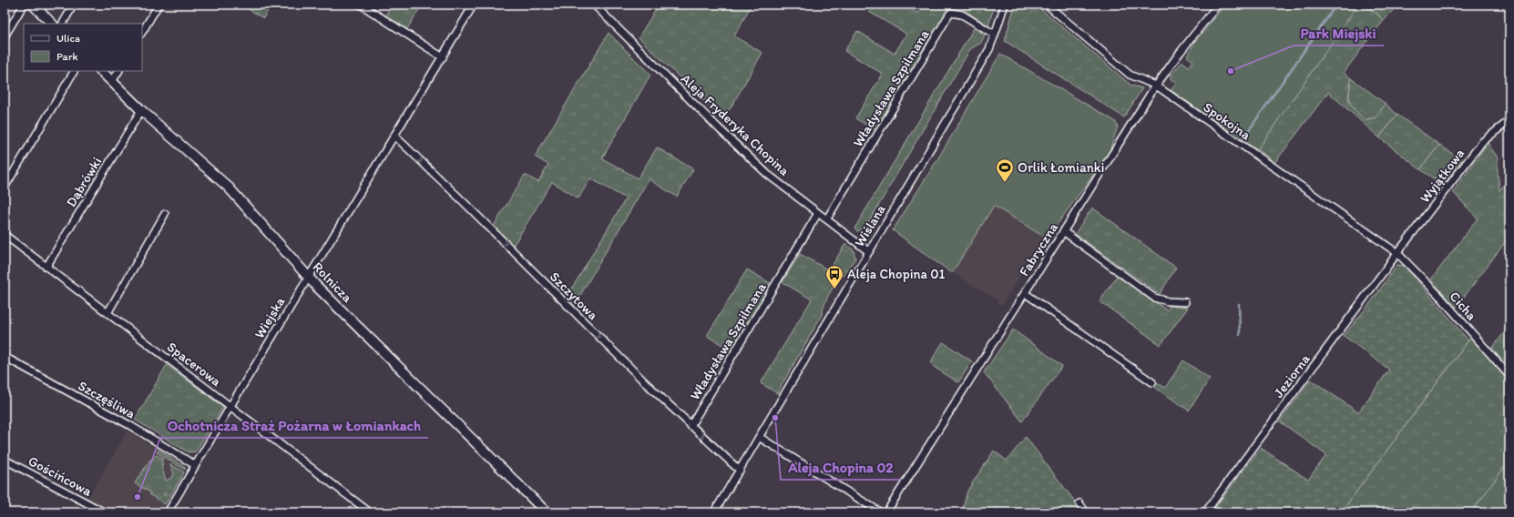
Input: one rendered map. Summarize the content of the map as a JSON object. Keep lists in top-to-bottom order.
{
  "streets": {
    "street": [
      "Władysława Szpilmana",
      "Spokojna",
      "Aleja Fryderyka Chopina",
      "Wyjątkowa",
      "Dąbrówki",
      "Wiślana",
      "Fabryczna",
      "Rolnicza",
      "Szczytowa",
      "Cicha",
      "Wiejska",
      "Spacerowa",
      "Jeziorna",
      "Szczęśliwa",
      "Gościńcowa"
    ]
  },
  "crossings": [
    ["Władysława Szpilmana", "Aleja Fryderyka Chopina"],
    ["Władysława Szpilmana", "Wiślana"],
    ["Władysława Szpilmana", "Szczytowa"],
    ["Spokojna", "Wyjątkowa"],
    ["Spokojna", "Fabryczna"],
    ["Spokojna", "Cicha"],
    ["Spokojna", "Jeziorna"],
    ["Aleja Fryderyka Chopina", "Wiślana"],
    ["Wyjątkowa", "Cicha"],
    ["Wyjątkowa", "Jeziorna"],
    ["Dąbrówki", "Rolnicza"],
    ["Dąbrówki", "Spacerowa"],
    ["Wiślana", "Szczytowa"],
    ["Rolnicza", "Wiejska"],
    ["Szczytowa", "Wiejska"],
    ["Cicha", "Jeziorna"],
    ["Wiejska", "Spacerowa"],
    ["Wiejska", "Szczęśliwa"]
  ],
  "one_way": ["Szczytowa"],
  "places": {
    "other": ["Park Miejski", "Aleja Chopina 02", "Ochotnicza Straż Pożarna w Łomiankach"],
    "sports": ["Orlik Łomianki"],
    "bus stop": ["Aleja Chopina 01"]
  },
  "legend": ["Ulica", "Park"]
}
